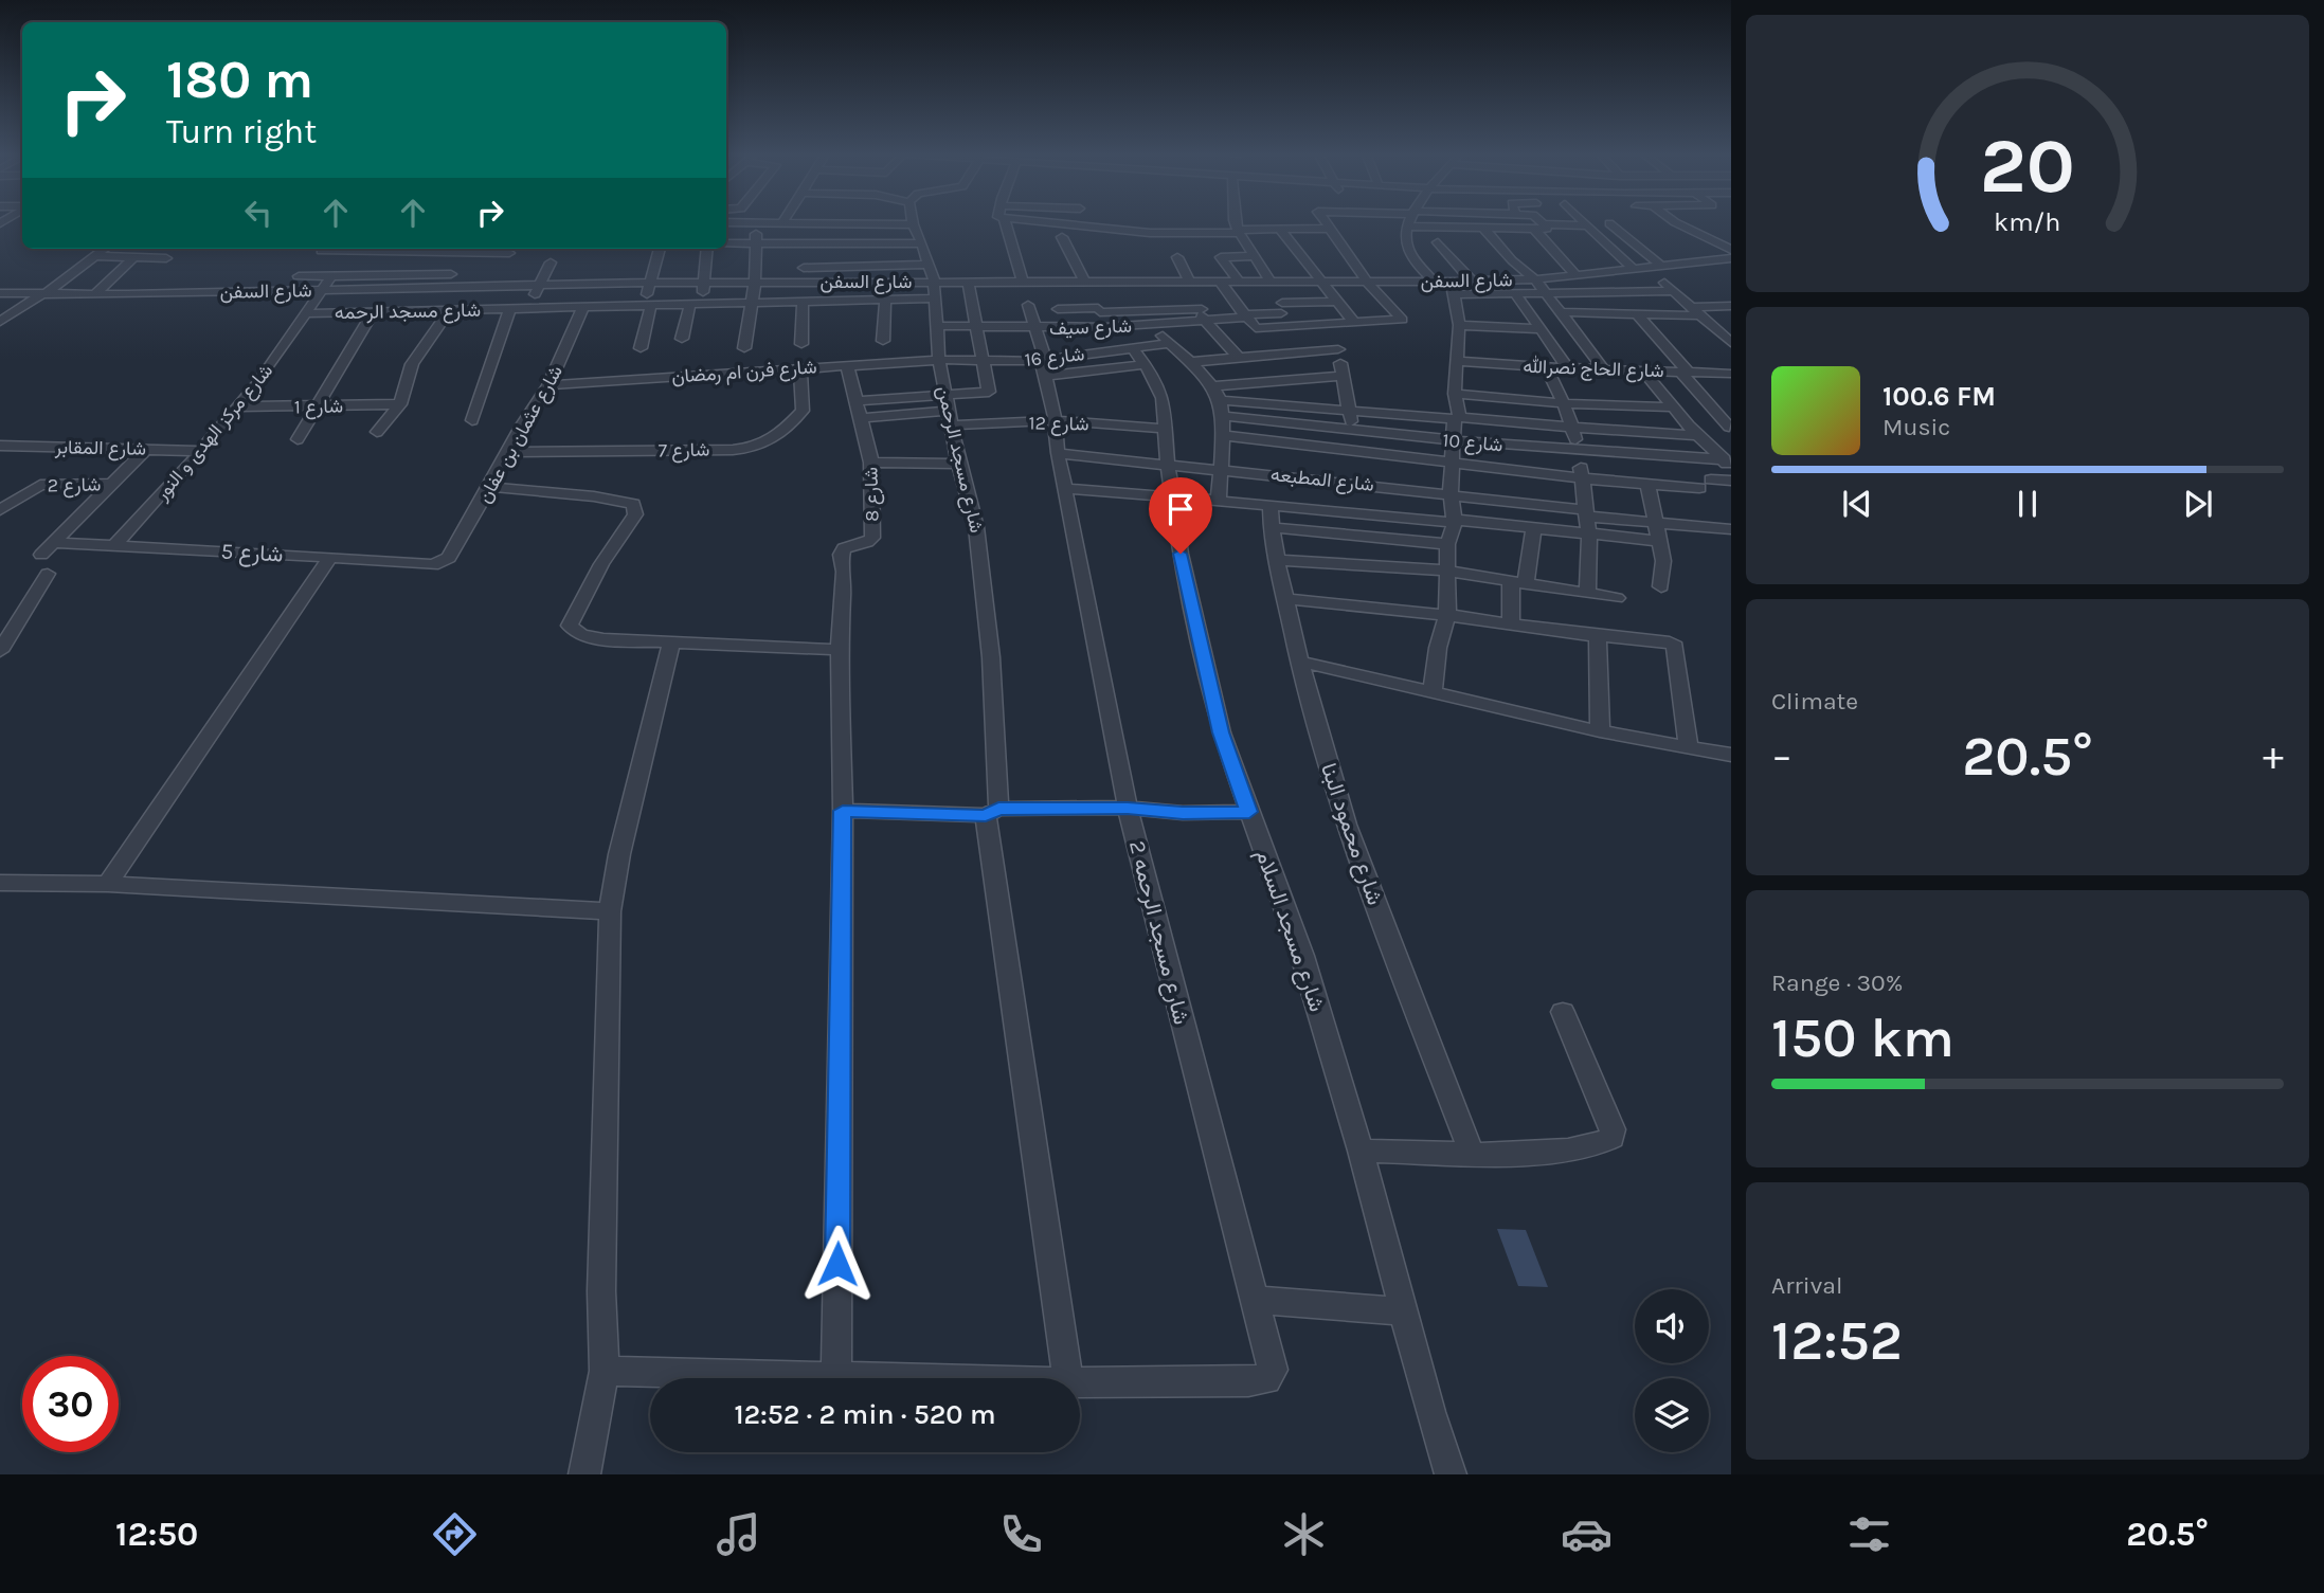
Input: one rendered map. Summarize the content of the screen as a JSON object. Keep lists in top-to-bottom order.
{
  "streets": {
    "street": [
      "شارع السفن",
      "شارع مسجد الرحمه",
      "شارع سيف",
      "شارع 16",
      "شارع الحاج نصرالله",
      "شارع فرن ام رمضان",
      "شارع 1",
      "شارع 12",
      "شارع مركز الهدى و النور",
      "شارع عثمان بن عفان",
      "شارع 10",
      "شارع المقابر",
      "شارع 7",
      "شارع مسجد الرحمن",
      "شارع المطبعه",
      "شارع 2",
      "شارع 8",
      "شارع 5",
      "شارع محمود البنا",
      "شارع مسجد السلام",
      "شارع مسجد الرحمه 2"
    ]
  },
  "crossings": [
    ["شارع السفن", "شارع مركز الهدى و النور"],
    ["شارع السفن", "شارع مسجد الرحمن"],
    ["شارع السفن", "شارع مسجد السلام"],
    ["شارع مسجد الرحمه", "شارع مركز الهدى و النور"],
    ["شارع مسجد الرحمه", "شارع عثمان بن عفان"],
    ["شارع مسجد الرحمه", "شارع مسجد الرحمن"],
    ["شارع سيف", "شارع مسجد الرحمن"],
    ["شارع سيف", "شارع مسجد السلام"],
    ["شارع 16", "شارع فرن ام رمضان"],
    ["شارع 16", "شارع مسجد الرحمن"],
    ["شارع 16", "شارع مسجد السلام"],
    ["شارع 16", "شارع مسجد الرحمه 2"],
    ["شارع فرن ام رمضان", "شارع عثمان بن عفان"],
    ["شارع فرن ام رمضان", "شارع 7"],
    ["شارع فرن ام رمضان", "شارع مسجد الرحمن"],
    ["شارع فرن ام رمضان", "شارع 8"],
    ["شارع 1", "شارع مركز الهدى و النور"],
    ["شارع 12", "شارع مسجد الرحمن"],
    ["شارع 12", "شارع مسجد السلام"],
    ["شارع 12", "شارع مسجد الرحمه 2"],
    ["شارع مركز الهدى و النور", "شارع المقابر"],
    ["شارع مركز الهدى و النور", "شارع 5"],
    ["شارع عثمان بن عفان", "شارع 7"],
    ["شارع عثمان بن عفان", "شارع 5"],
    ["شارع المطبعه", "شارع مسجد السلام"],
    ["شارع المطبعه", "شارع مسجد الرحمه 2"],
    ["شارع 2", "شارع 5"]
  ],
  "page": {
    "turn": ["180 m", "Turn right"],
    "song": ["100.6 FM", "Music"],
    "tile": [
      "Climate",
      ["Range · 30%", "150 km"],
      ["Arrival", "12:52"]
    ],
    "heat": ["−", "20.5°", "+"],
    "limit": "30",
    "trip": "12:52 · 2 min · 520 m",
    "tabs": ["12:50", "20.5°"],
    "gauge": ["20", "km/h"]
  }
}
